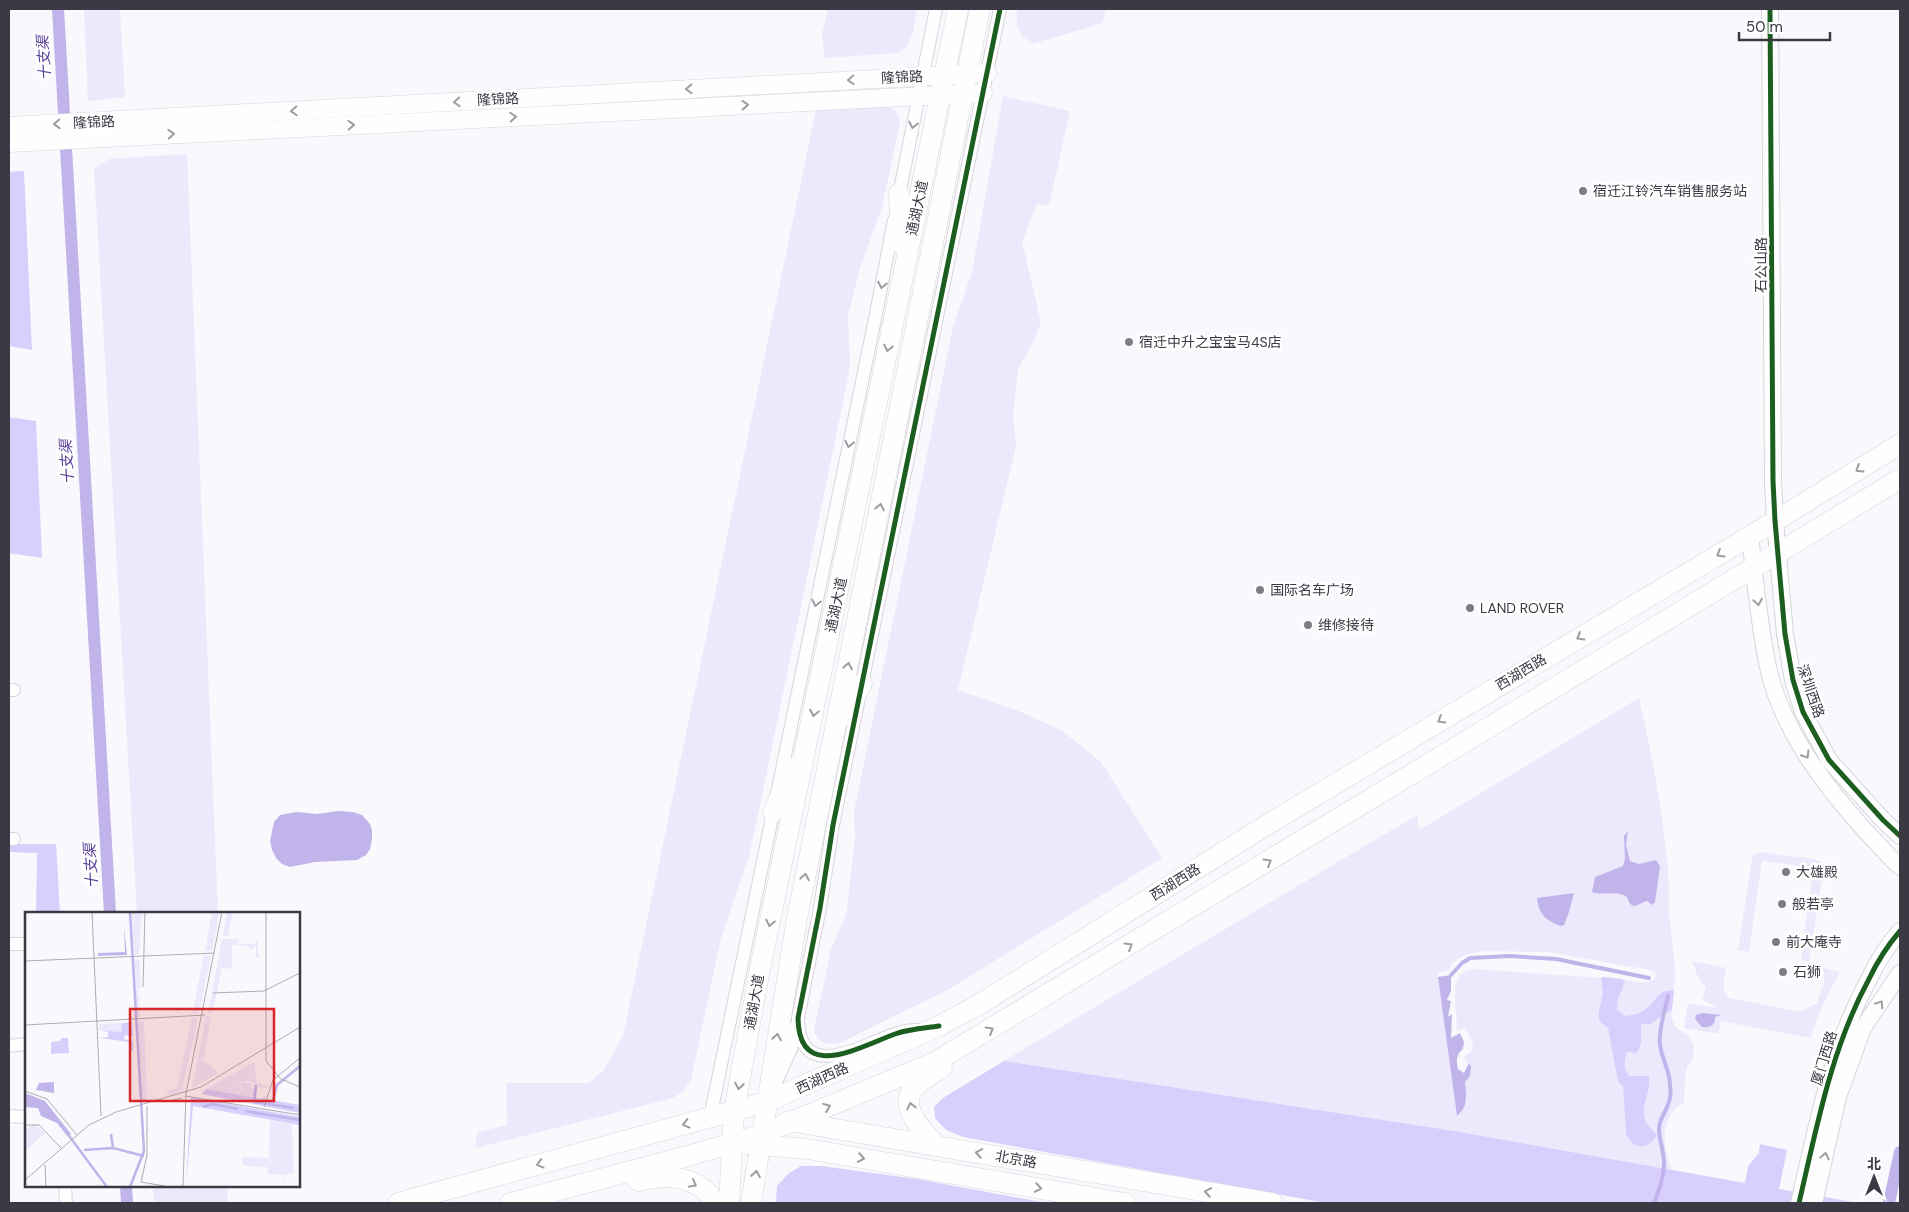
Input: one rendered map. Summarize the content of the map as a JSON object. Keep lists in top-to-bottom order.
{
  "streets": {
    "main road": [
      "隆锦路",
      "通湖大道",
      "西湖西路",
      "北京路"
    ],
    "street": ["石公山路", "深圳西路", "厦门西路"]
  },
  "crossings": [
    ["隆锦路", "通湖大道"],
    ["通湖大道", "西湖西路"],
    ["通湖大道", "北京路"],
    ["石公山路", "西湖西路"],
    ["石公山路", "深圳西路"],
    ["西湖西路", "深圳西路"],
    ["西湖西路", "北京路"]
  ],
  "water": ["十支渠"],
  "places": [
    "宿迁江铃汽车销售服务站",
    "宿迁中升之宝宝马4S店",
    "国际名车广场",
    "LAND ROVER",
    "维修接待",
    "大雄殿",
    "般若亭",
    "前大庵寺",
    "石狮"
  ],
  "scale_bar": "50 m",
  "north": "top"
}
